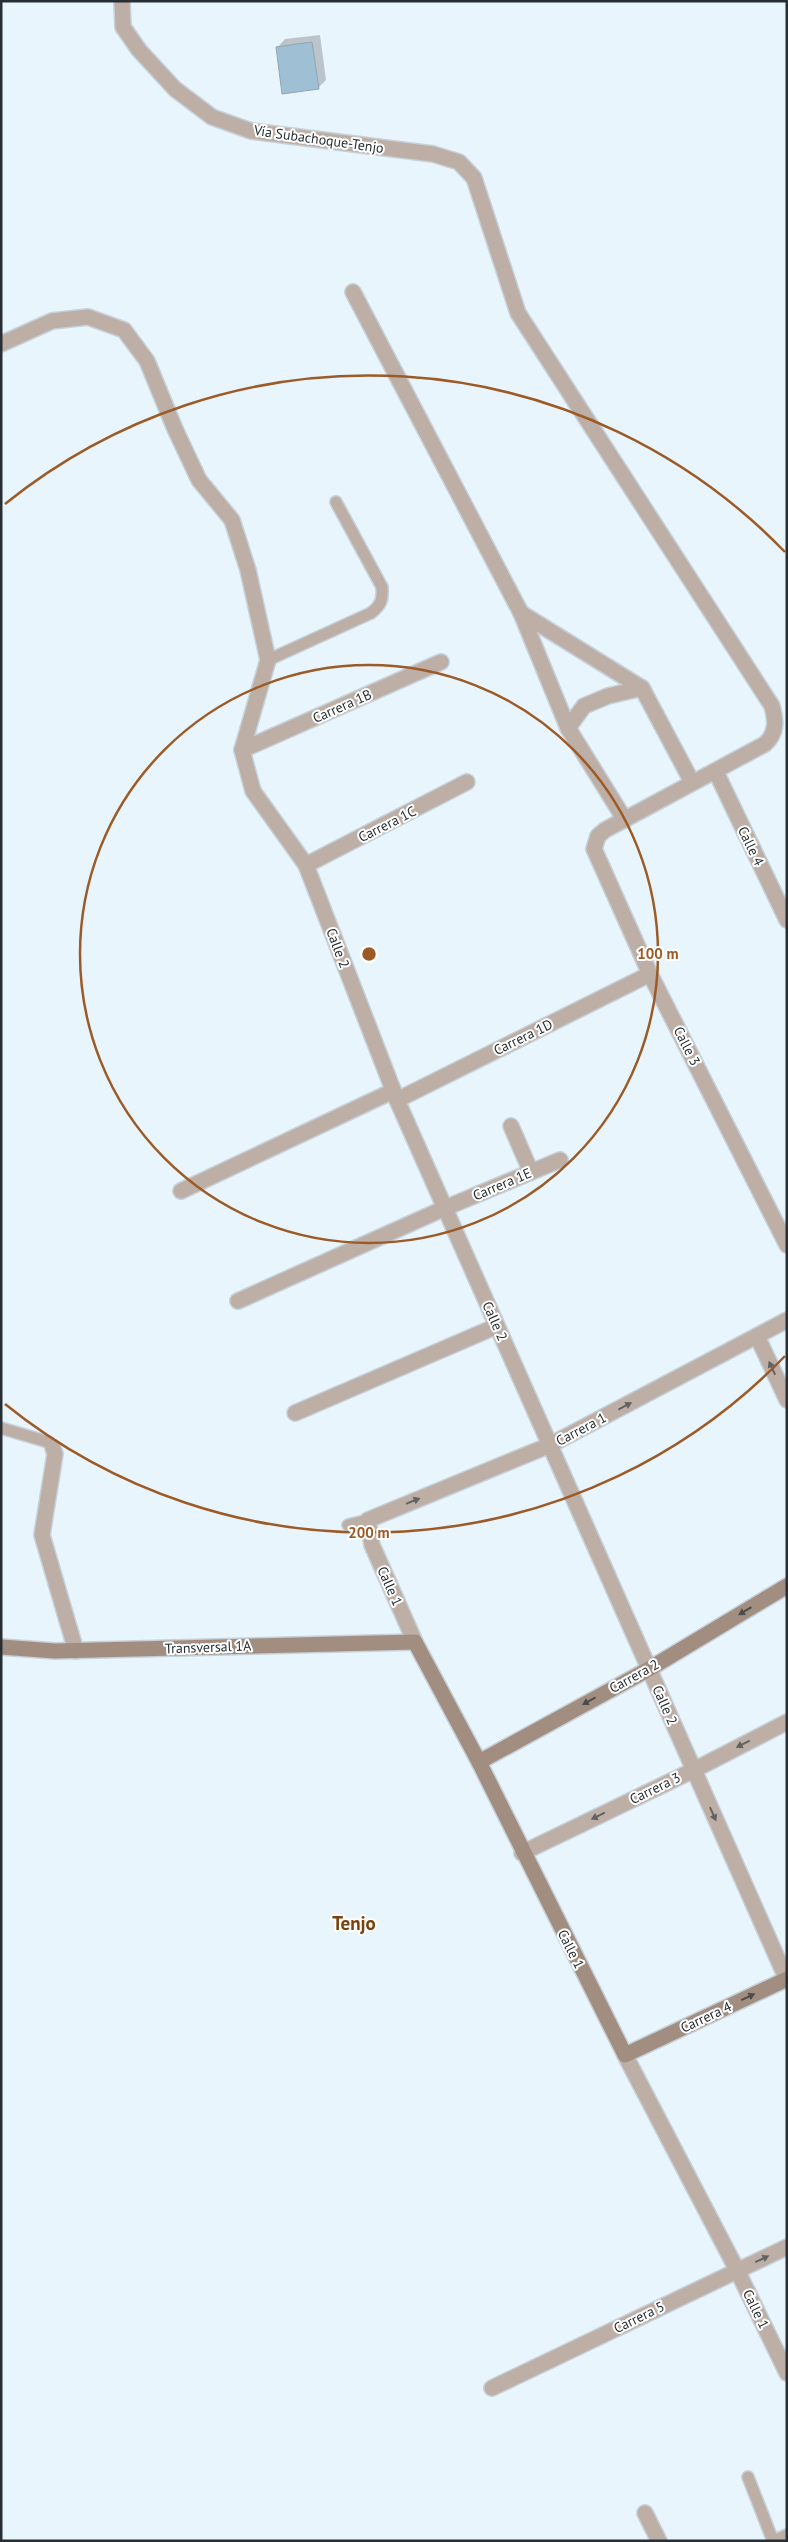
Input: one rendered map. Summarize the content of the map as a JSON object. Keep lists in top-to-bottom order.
{
  "streets": {
    "main road": [
      "Calle 1",
      "Transversal 1A",
      "Carrera 2",
      "Carrera 4"
    ],
    "street": [
      "Vía Subachoque-Tenjo",
      "Carrera 1B",
      "Carrera 1C",
      "Calle 4",
      "Calle 2",
      "Carrera 1D",
      "Calle 3",
      "Carrera 1E",
      "Carrera 1",
      "Carrera 3",
      "Carrera 5"
    ]
  },
  "crossings": [
    ["Vía Subachoque-Tenjo", "Calle 4"],
    ["Carrera 1B", "Calle 2"],
    ["Carrera 1C", "Calle 2"],
    ["Calle 2", "Carrera 1D"],
    ["Calle 2", "Carrera 1E"],
    ["Calle 2", "Carrera 1"],
    ["Calle 2", "Carrera 2"],
    ["Calle 2", "Carrera 3"],
    ["Calle 2", "Carrera 4"],
    ["Carrera 1D", "Calle 3"],
    ["Carrera 1", "Calle 1"],
    ["Calle 1", "Transversal 1A"],
    ["Calle 1", "Carrera 2"],
    ["Calle 1", "Carrera 3"],
    ["Calle 1", "Carrera 4"],
    ["Calle 1", "Carrera 5"]
  ],
  "one_way": ["Carrera 2", "Carrera 3", "Carrera 4"],
  "districts": ["Tenjo"],
  "rings": ["100 m", "200 m"]
}
